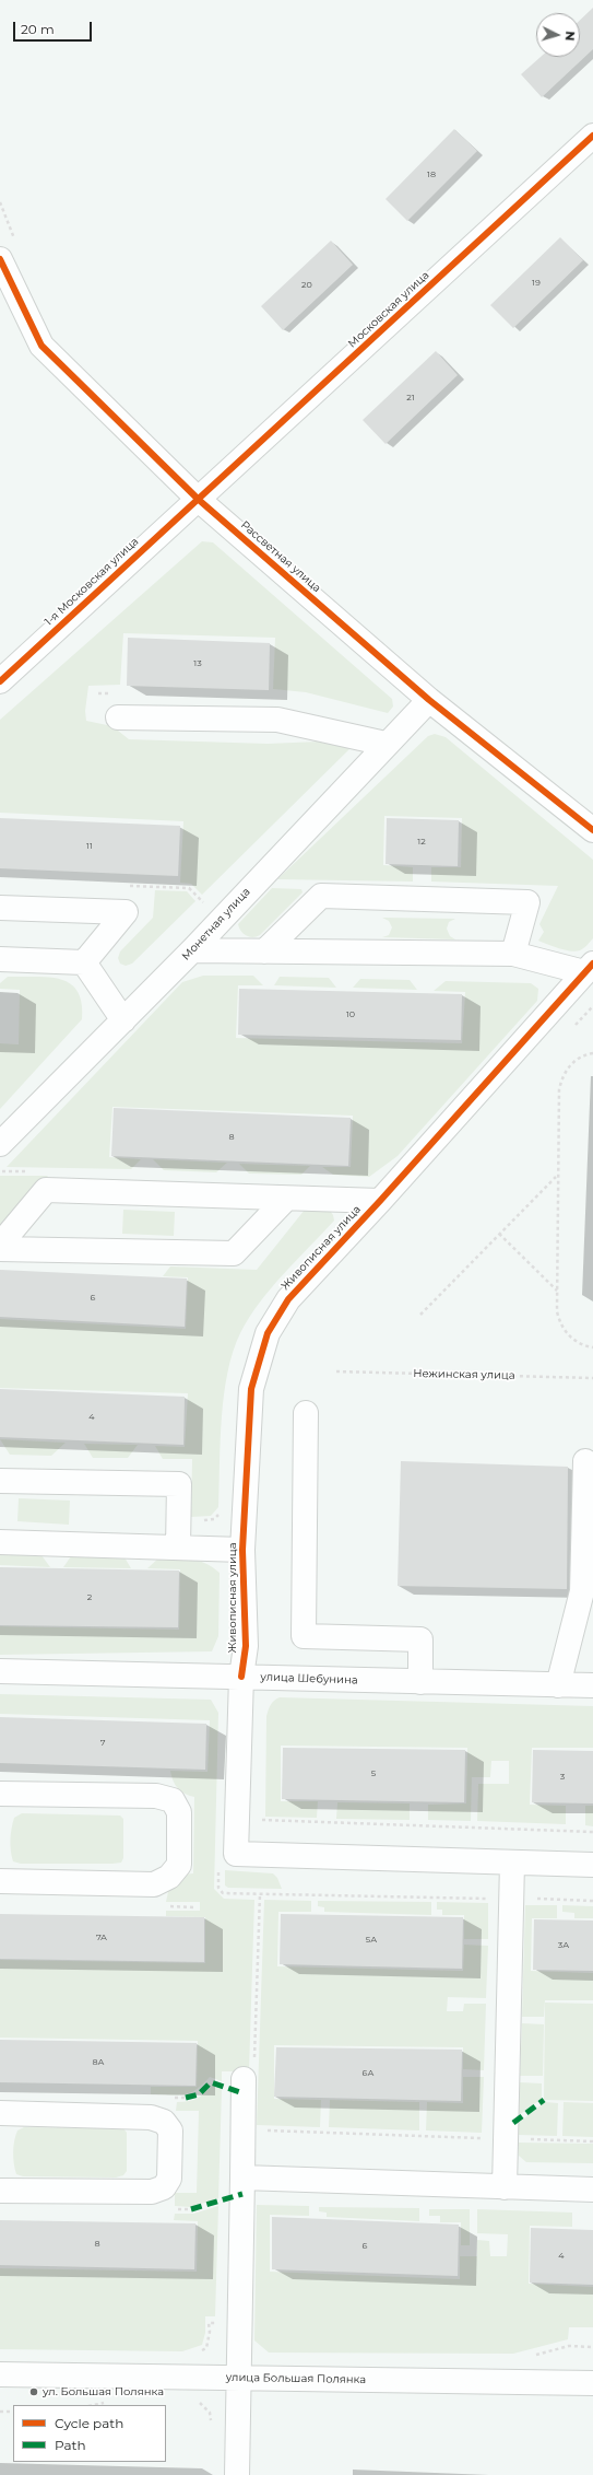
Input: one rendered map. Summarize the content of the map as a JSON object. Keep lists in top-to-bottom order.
{
  "streets": {
    "street": [
      "Московская улица",
      "Рассветная улица",
      "1-я Московская улица",
      "Монетная улица",
      "Живописная улица",
      "улица Шебунина",
      "улица Большая Полянка"
    ],
    "path": ["Нежинская улица"]
  },
  "crossings": [
    ["Московская улица", "Рассветная улица"],
    ["Московская улица", "1-я Московская улица"],
    ["Рассветная улица", "1-я Московская улица"],
    ["Рассветная улица", "Монетная улица"],
    ["Живописная улица", "улица Шебунина"]
  ],
  "places": ["ул. Большая Полянка"],
  "house_numbers": [
    "18",
    "19",
    "20",
    "21",
    "13",
    "12",
    "11",
    "10",
    "8",
    "6",
    "4",
    "2",
    "7",
    "5",
    "3",
    "7А",
    "5А",
    "3А",
    "8А",
    "6А",
    "8",
    "6",
    "4"
  ],
  "legend": ["Cycle path", "Path"],
  "scale_bar": "20 m",
  "north": "right"
}
